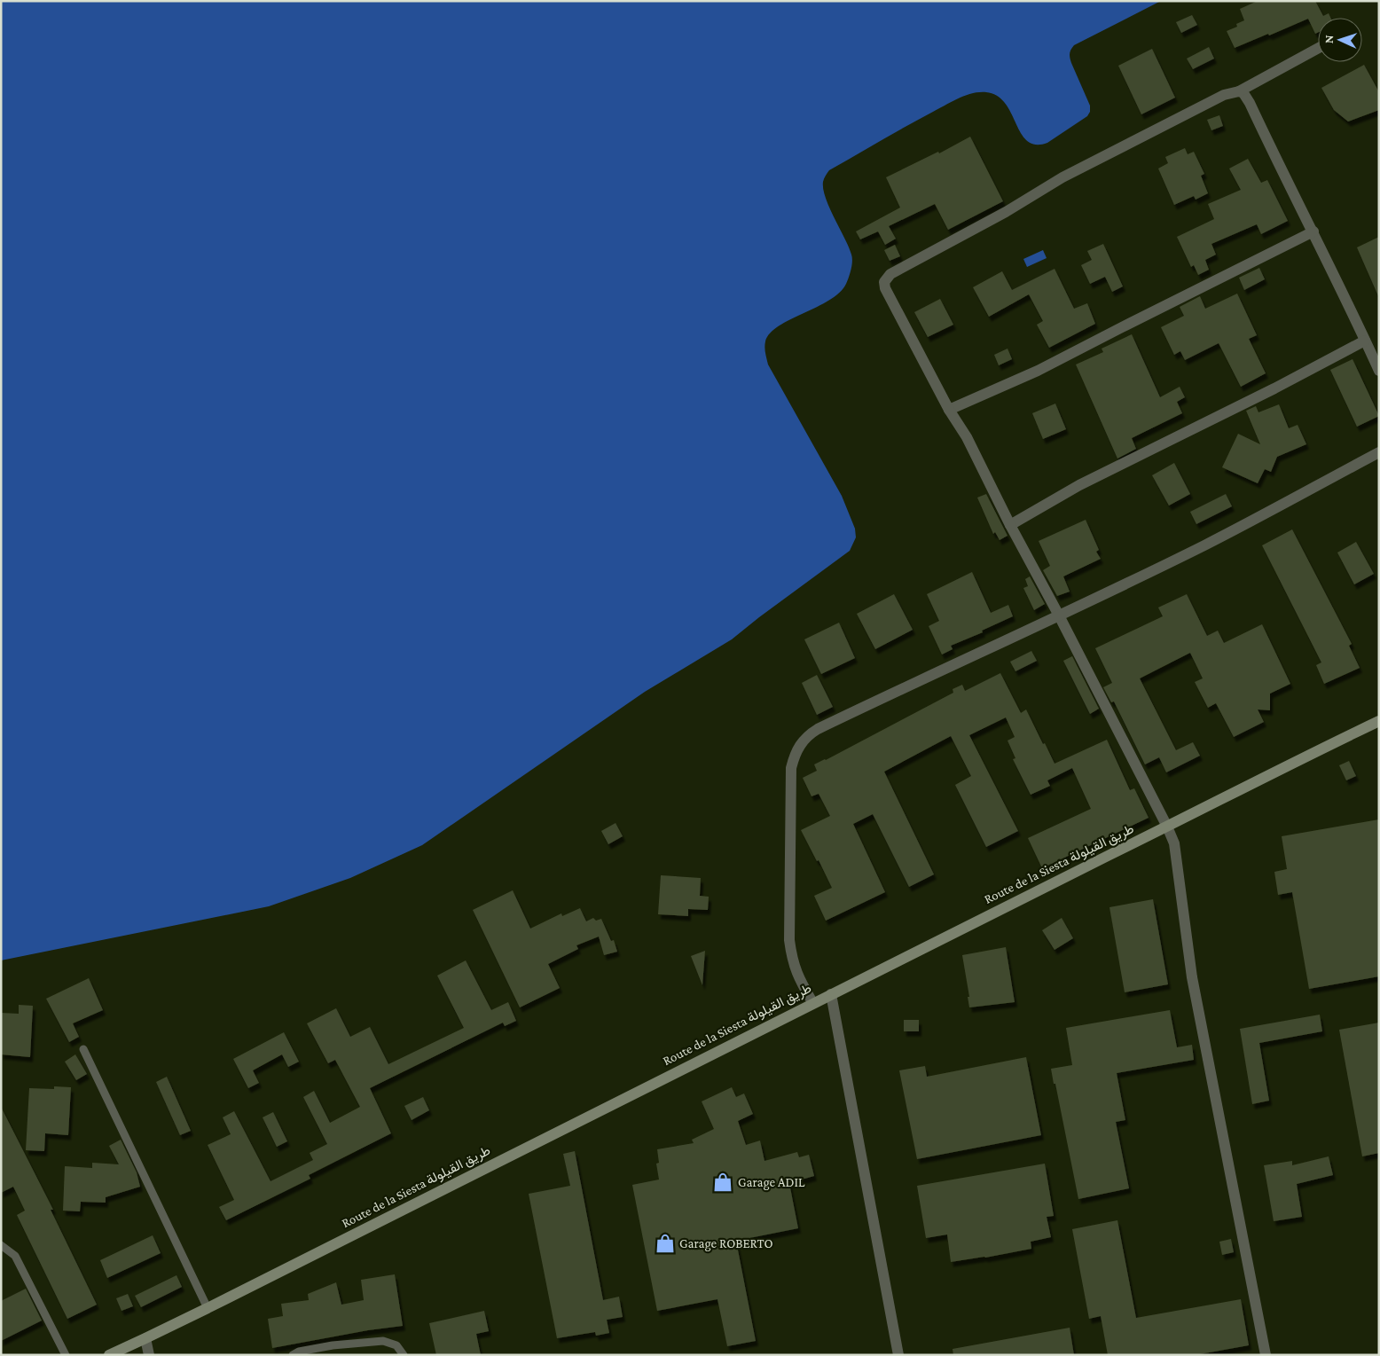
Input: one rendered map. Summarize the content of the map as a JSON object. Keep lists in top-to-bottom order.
{
  "streets": {
    "main road": ["Route de la Siesta طريق القيلولة"]
  },
  "places": {
    "shop": ["Garage ADIL", "Garage ROBERTO"]
  },
  "north": "left"
}
